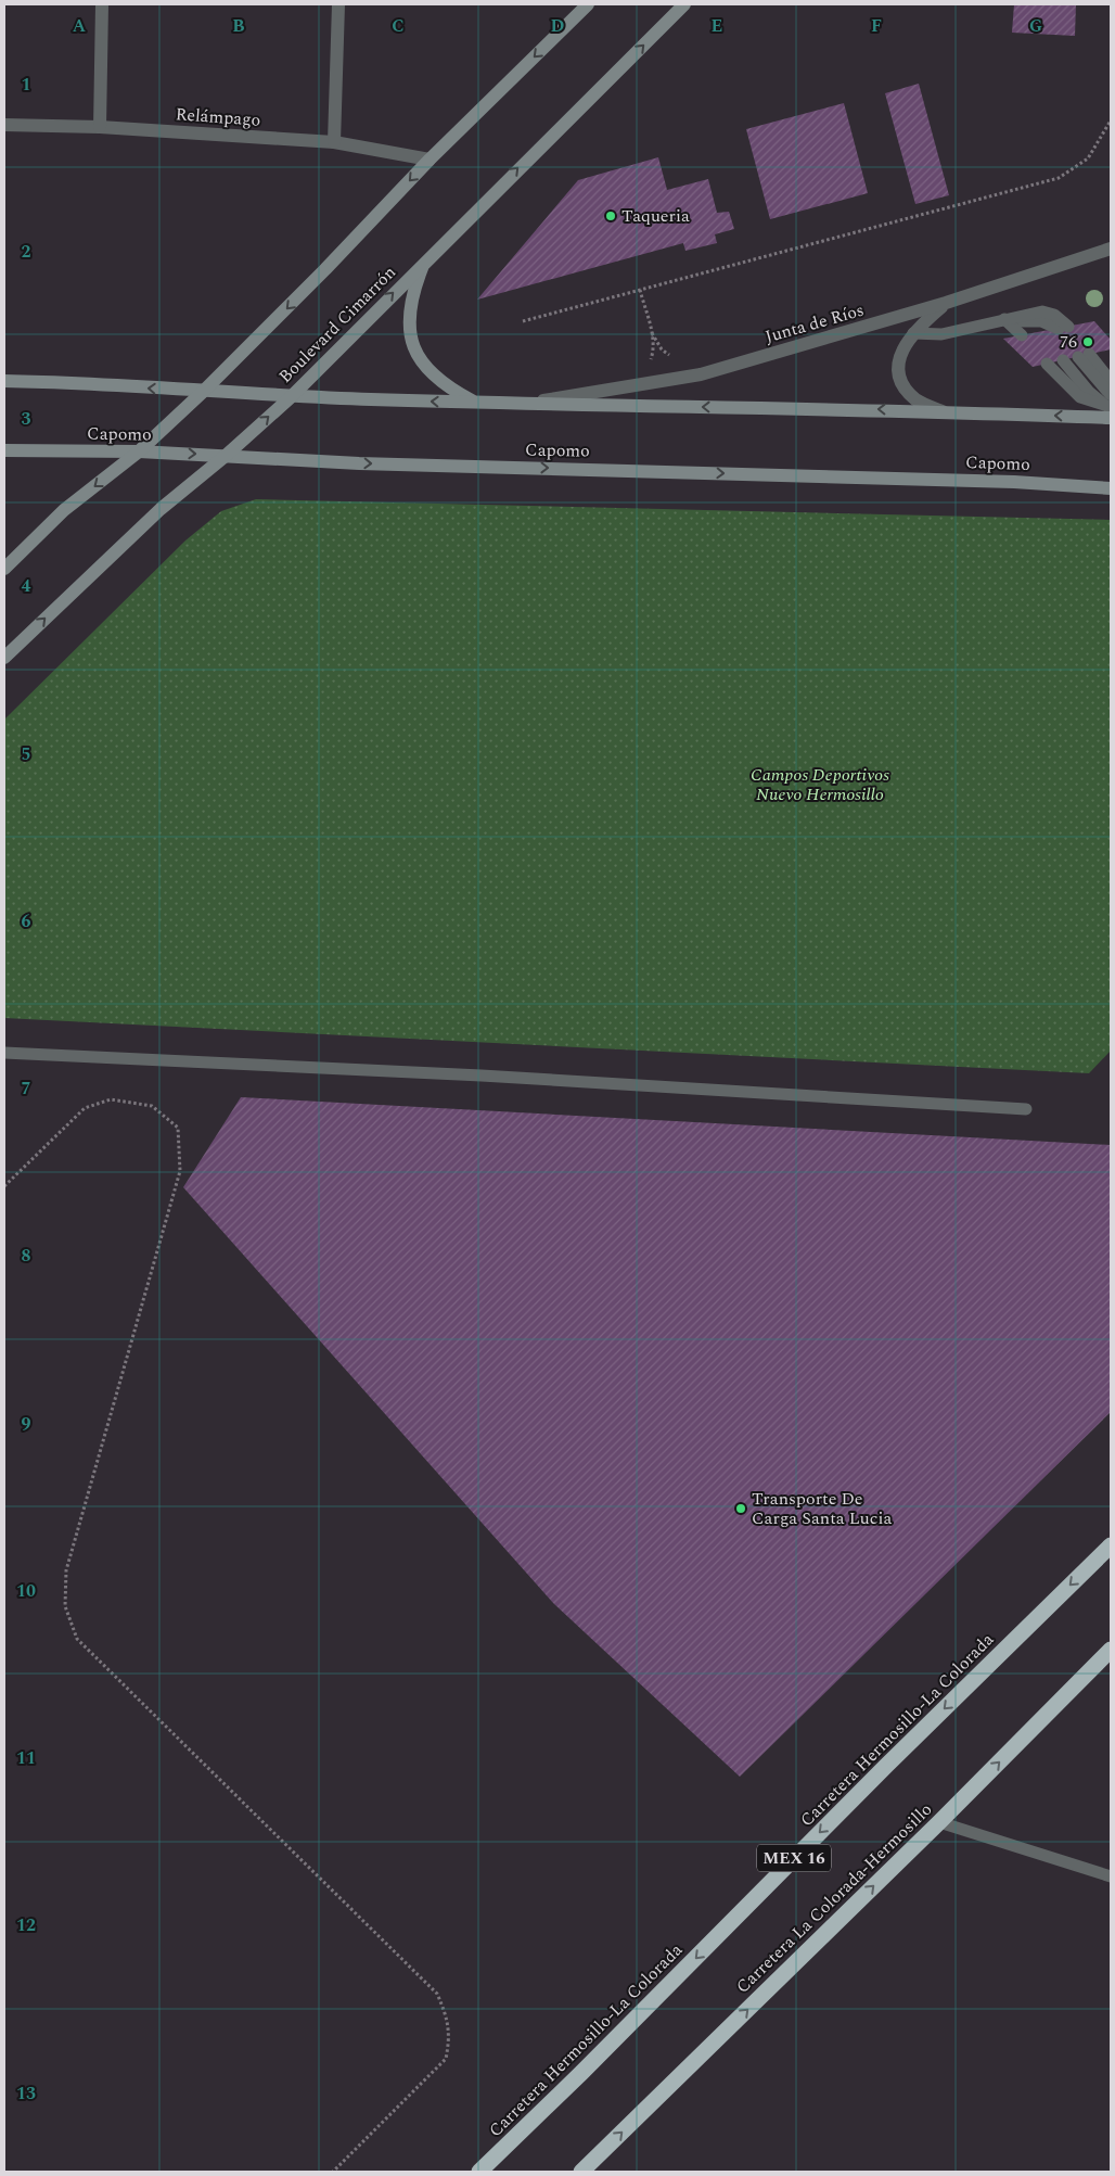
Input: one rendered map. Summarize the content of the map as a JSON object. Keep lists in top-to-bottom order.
{
  "streets": {
    "highway": ["Carretera Hermosillo-La Colorada", "MEX 16", "Carretera La Colorada-Hermosillo"],
    "main road": ["Boulevard Cimarrón", "Capomo"],
    "street": ["Relámpago", "Junta de Ríos"]
  },
  "crossings": [
    ["Boulevard Cimarrón", "Capomo"]
  ],
  "one_way": ["Carretera Hermosillo-La Colorada", "Carretera La Colorada-Hermosillo"],
  "parks": ["Campos Deportivos Nuevo Hermosillo"],
  "places": ["Taqueria", "76", "Transporte De Carga Santa Lucia"],
  "grid": {
    "columns": [
      "A",
      "B",
      "C",
      "D",
      "E",
      "F",
      "G"
    ],
    "rows": [
      "1",
      "2",
      "3",
      "4",
      "5",
      "6",
      "7",
      "8",
      "9",
      "10",
      "11",
      "12",
      "13"
    ]
  }
}
